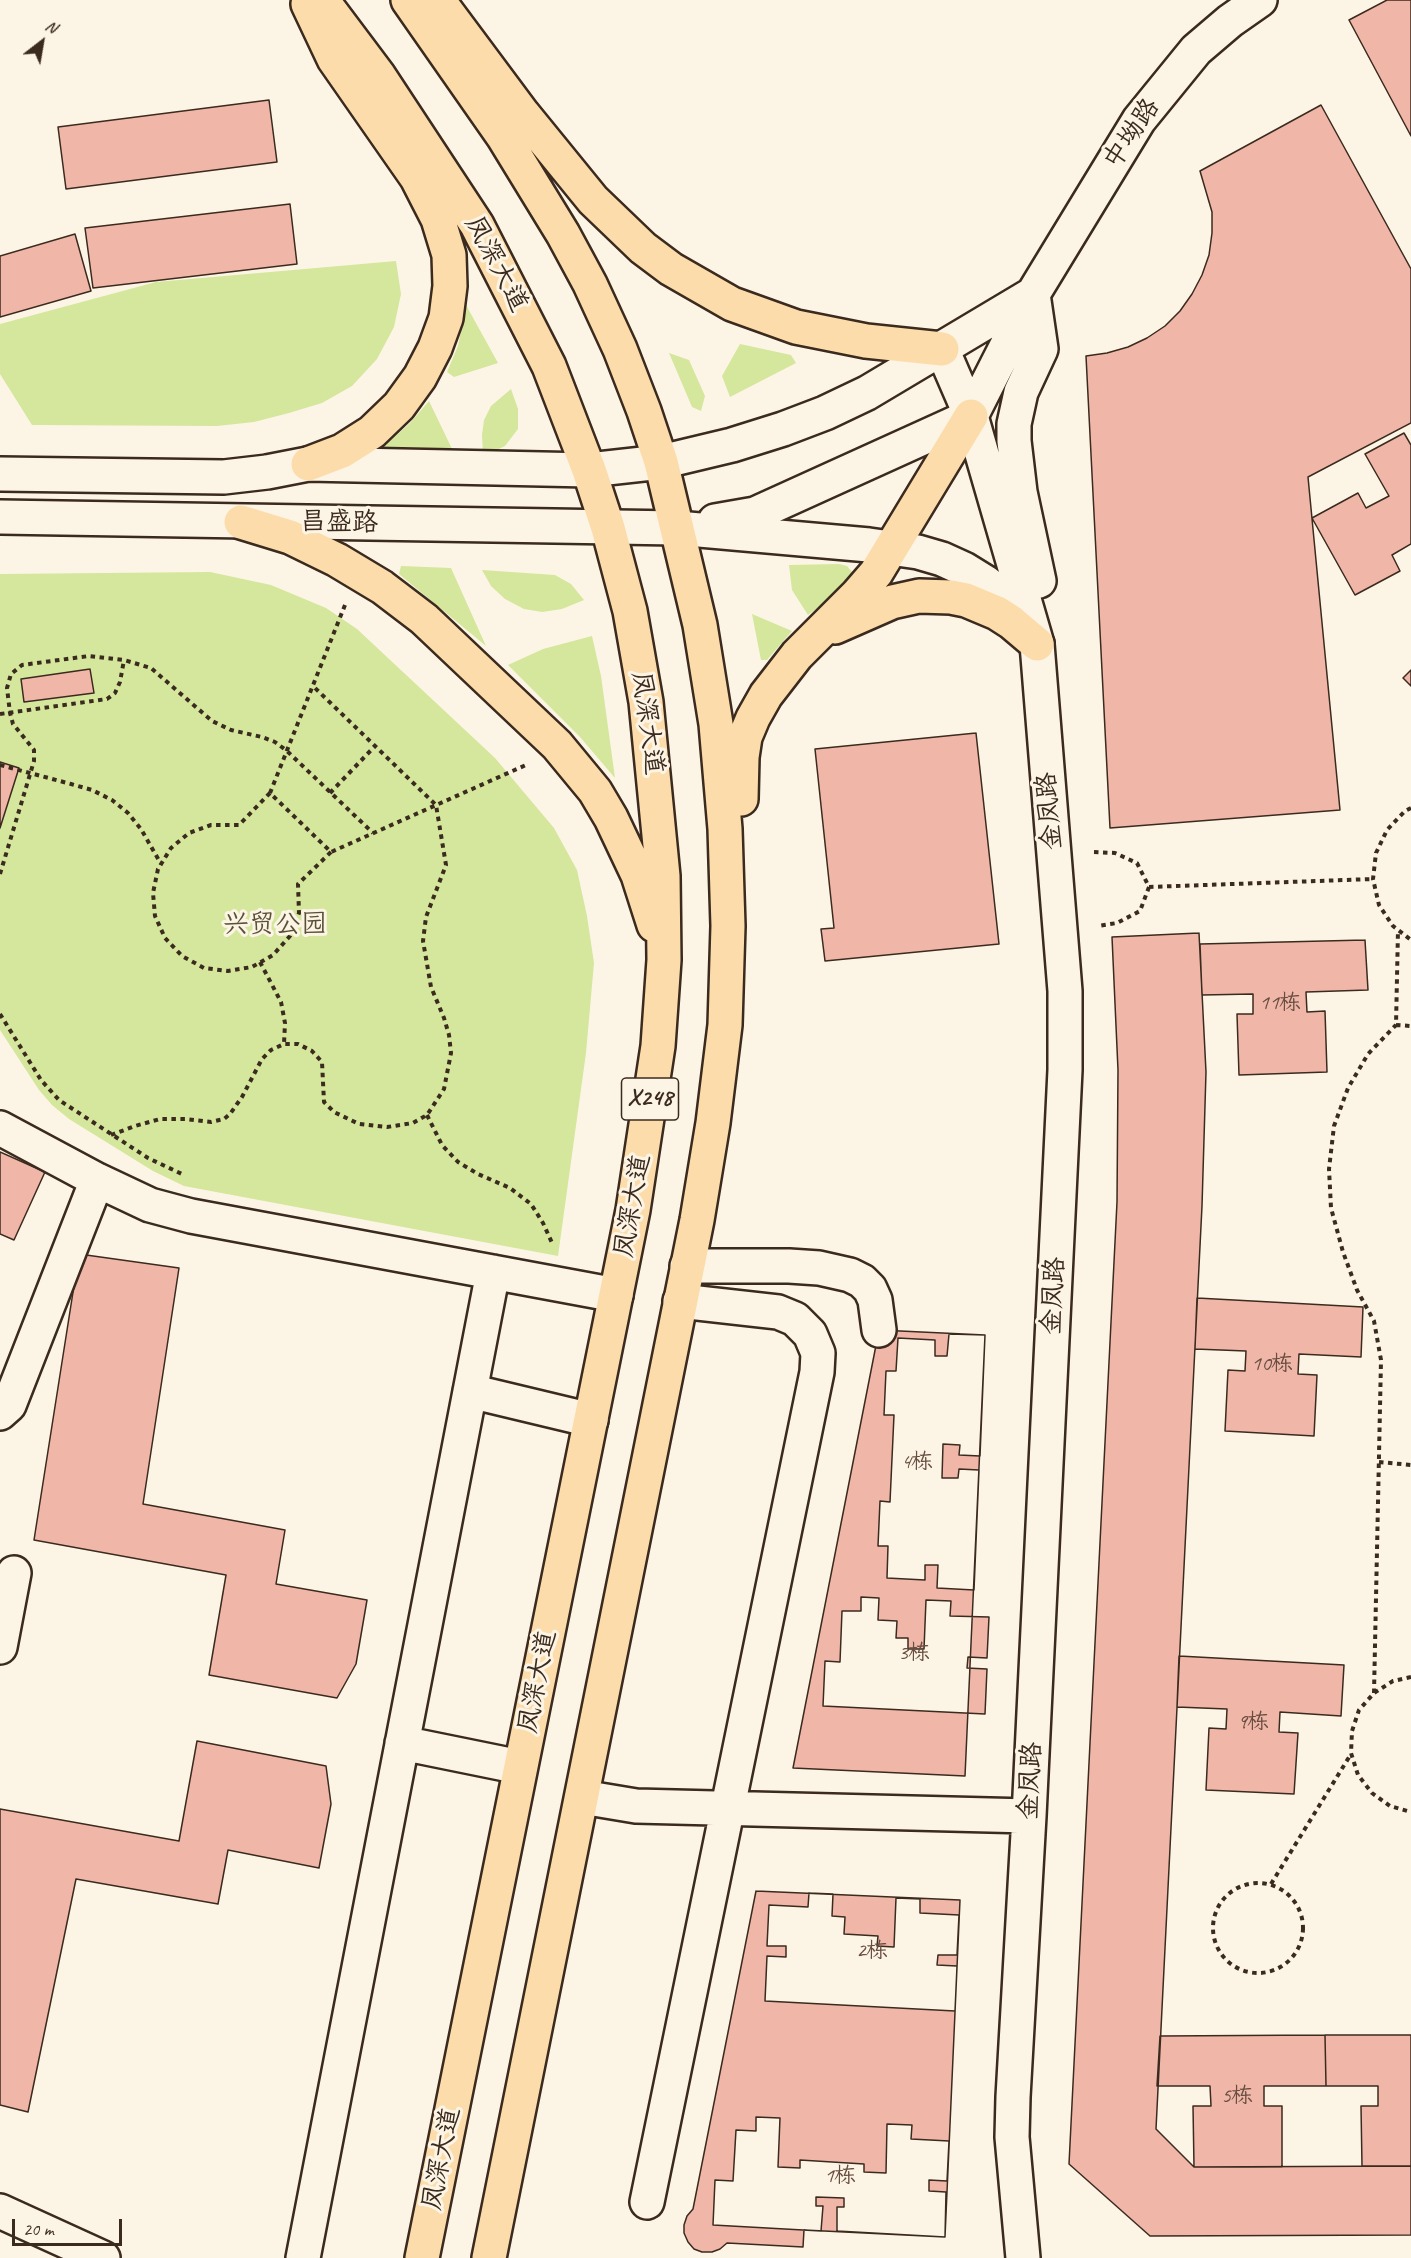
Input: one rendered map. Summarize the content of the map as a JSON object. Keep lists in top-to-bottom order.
{
  "streets": {
    "main road": ["凤深大道", "X248"],
    "street": ["中坳路", "昌盛路", "金凤路"]
  },
  "crossings": [
    ["中坳路", "金凤路"],
    ["凤深大道", "昌盛路"],
    ["昌盛路", "X248"]
  ],
  "parks": ["兴贸公园"],
  "house_numbers": [
    "11栋",
    "10栋",
    "4栋",
    "3栋",
    "9栋",
    "2栋",
    "5栋",
    "1栋"
  ],
  "scale_bar": "20 m",
  "north": "top right"
}
